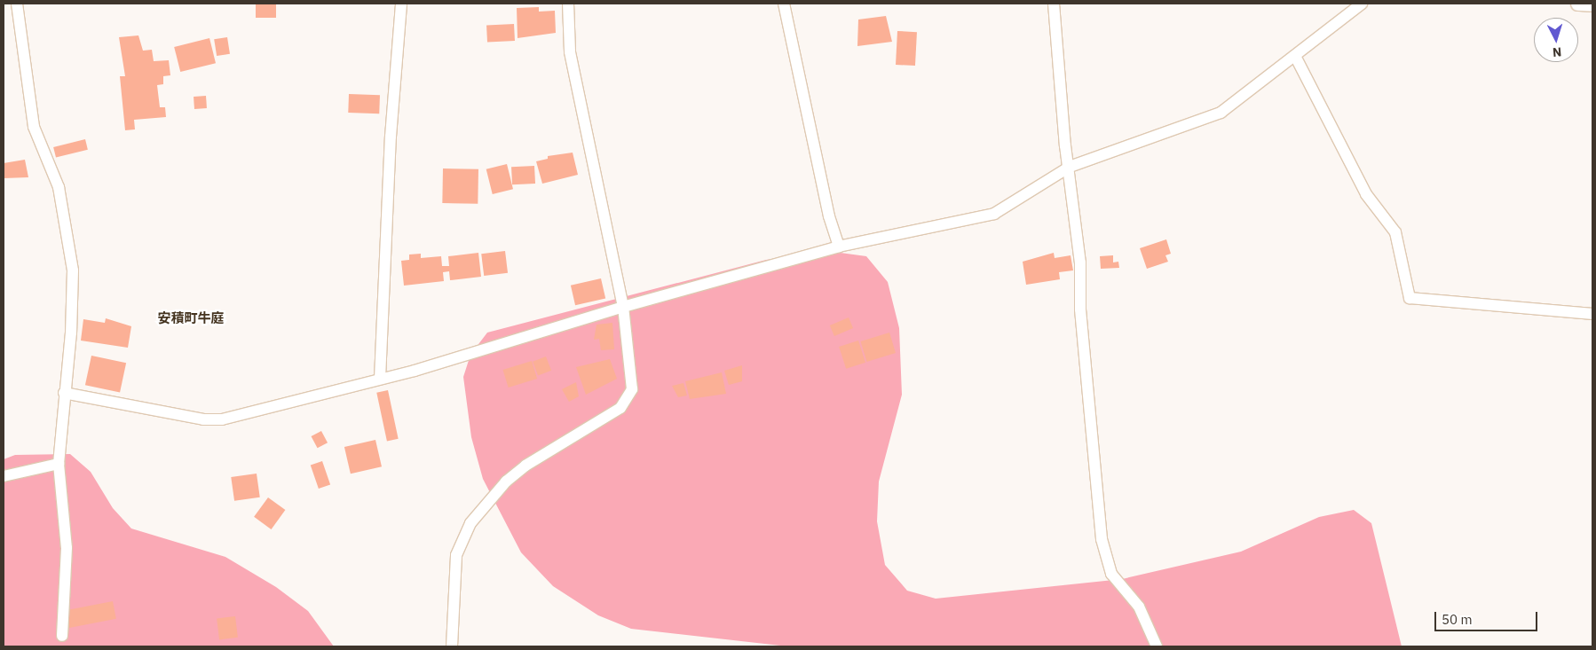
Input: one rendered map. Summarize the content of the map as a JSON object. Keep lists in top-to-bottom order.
{
  "districts": ["安積町牛庭"],
  "scale_bar": "50 m",
  "north": "bottom"
}
